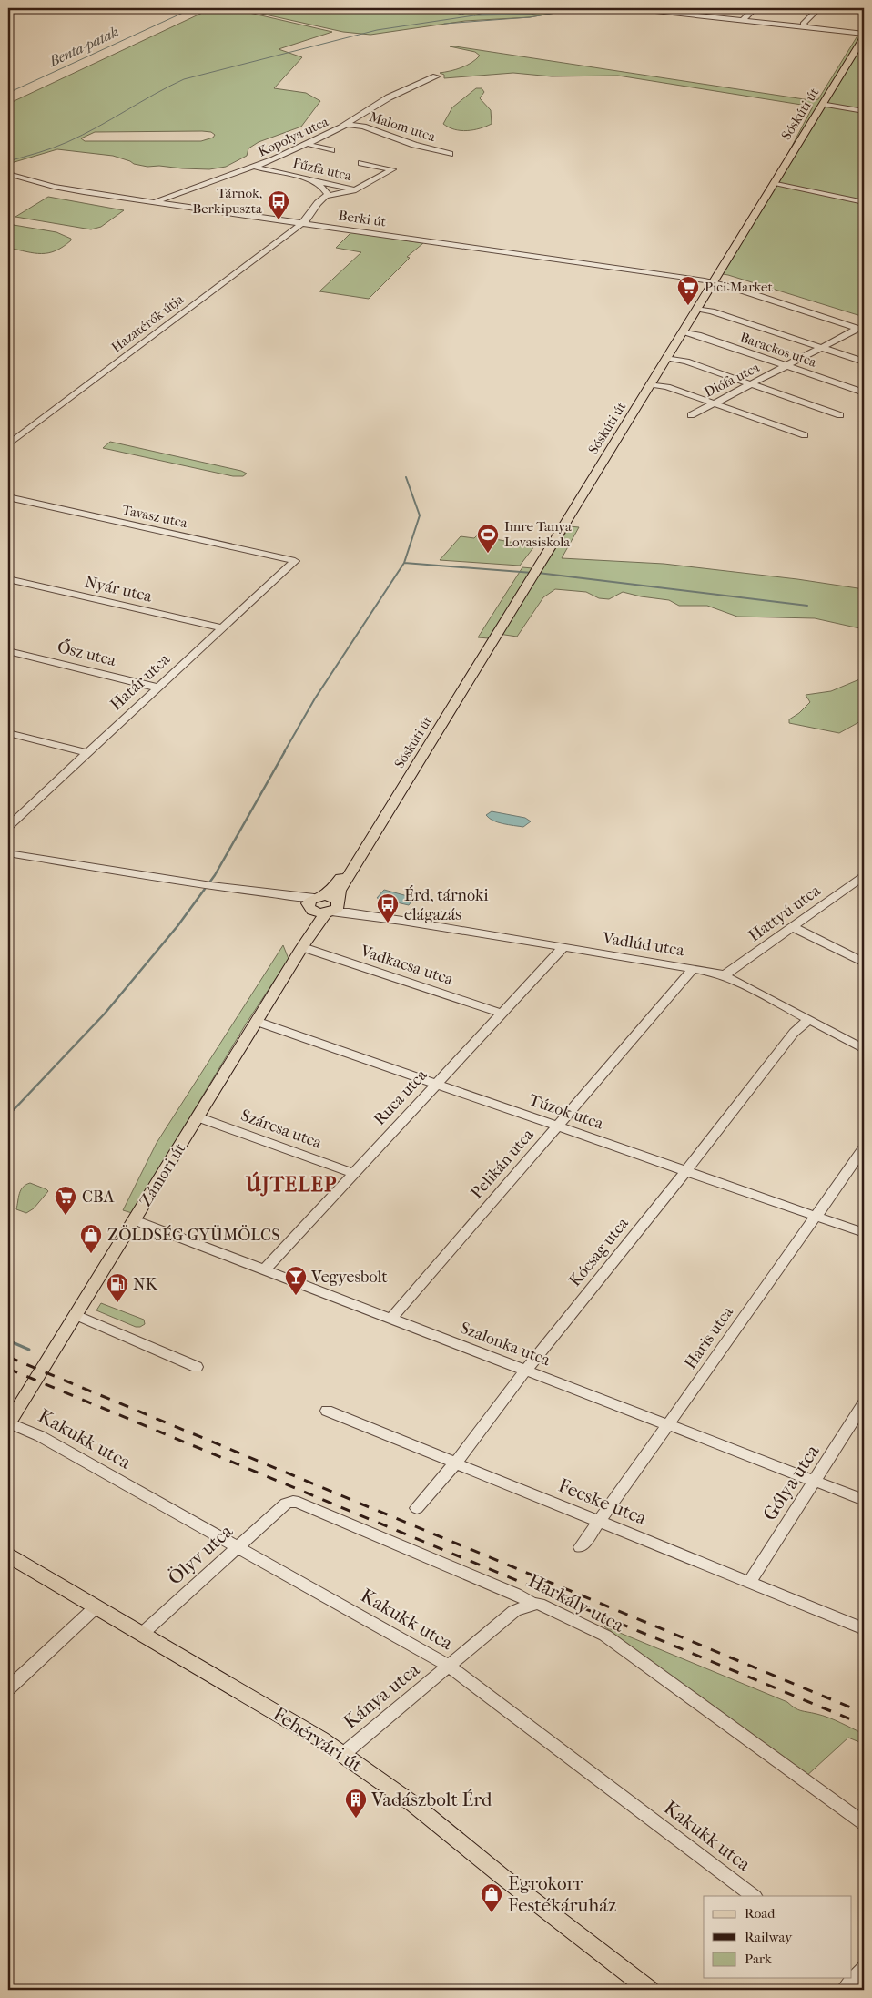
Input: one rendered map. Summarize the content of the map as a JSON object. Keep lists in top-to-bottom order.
{
  "streets": {
    "main road": ["Sóskúti út", "Zámori út", "Fehérvári út"],
    "street": [
      "Malom utca",
      "Kopolya utca",
      "Fűzfa utca",
      "Berki út",
      "Hazatérők útja",
      "Barackos utca",
      "Diófa utca",
      "Tavasz utca",
      "Nyár utca",
      "Ősz utca",
      "Határ utca",
      "Hattyú utca",
      "Vadlúd utca",
      "Vadkacsa utca",
      "Ruca utca",
      "Túzok utca",
      "Szárcsa utca",
      "Pelikán utca",
      "Kócsag utca",
      "Haris utca",
      "Szalonka utca",
      "Kakukk utca",
      "Gólya utca",
      "Fecske utca",
      "Ölyv utca",
      "Harkály utca",
      "Kánya utca"
    ]
  },
  "crossings": [
    ["Sóskúti út", "Berki út"],
    ["Sóskúti út", "Barackos utca"],
    ["Sóskúti út", "Vadlúd utca"],
    ["Sóskúti út", "Zámori út"],
    ["Malom utca", "Kopolya utca"],
    ["Kopolya utca", "Fűzfa utca"],
    ["Kopolya utca", "Berki út"],
    ["Berki út", "Hazatérők útja"],
    ["Berki út", "Diófa utca"],
    ["Barackos utca", "Diófa utca"],
    ["Tavasz utca", "Határ utca"],
    ["Nyár utca", "Határ utca"],
    ["Ősz utca", "Határ utca"],
    ["Hattyú utca", "Vadlúd utca"],
    ["Vadlúd utca", "Ruca utca"],
    ["Vadlúd utca", "Pelikán utca"],
    ["Vadlúd utca", "Zámori út"],
    ["Vadlúd utca", "Kócsag utca"],
    ["Vadkacsa utca", "Ruca utca"],
    ["Vadkacsa utca", "Zámori út"],
    ["Ruca utca", "Túzok utca"],
    ["Ruca utca", "Szárcsa utca"],
    ["Ruca utca", "Szalonka utca"],
    ["Túzok utca", "Pelikán utca"],
    ["Túzok utca", "Zámori út"],
    ["Túzok utca", "Kócsag utca"],
    ["Túzok utca", "Haris utca"],
    ["Szárcsa utca", "Zámori út"],
    ["Pelikán utca", "Szalonka utca"],
    ["Zámori út", "Szalonka utca"],
    ["Zámori út", "Kakukk utca"],
    ["Kócsag utca", "Szalonka utca"],
    ["Kócsag utca", "Fecske utca"],
    ["Haris utca", "Szalonka utca"],
    ["Haris utca", "Fecske utca"],
    ["Szalonka utca", "Gólya utca"],
    ["Kakukk utca", "Ölyv utca"],
    ["Kakukk utca", "Kánya utca"],
    ["Gólya utca", "Fecske utca"],
    ["Ölyv utca", "Harkály utca"],
    ["Ölyv utca", "Fehérvári út"],
    ["Harkály utca", "Kánya utca"],
    ["Kánya utca", "Fehérvári út"]
  ],
  "districts": ["ÚJTELEP"],
  "water": ["Benta-patak"],
  "places": {
    "bus stop": ["Tárnok, Berkipuszta", "Érd, tárnoki elágazás"],
    "supermarket": ["Pici Market", "CBA"],
    "sports": ["Imre Tanya Lovasiskola"],
    "shop": ["ZÖLDSÉG GYÜMÖLCS", "Egrokorr Festékáruház"],
    "bar": ["Vegyesbolt"],
    "fuel station": ["NK"],
    "building": ["Vadászbolt Érd"]
  },
  "legend": ["Road", "Railway", "Park"]
}
